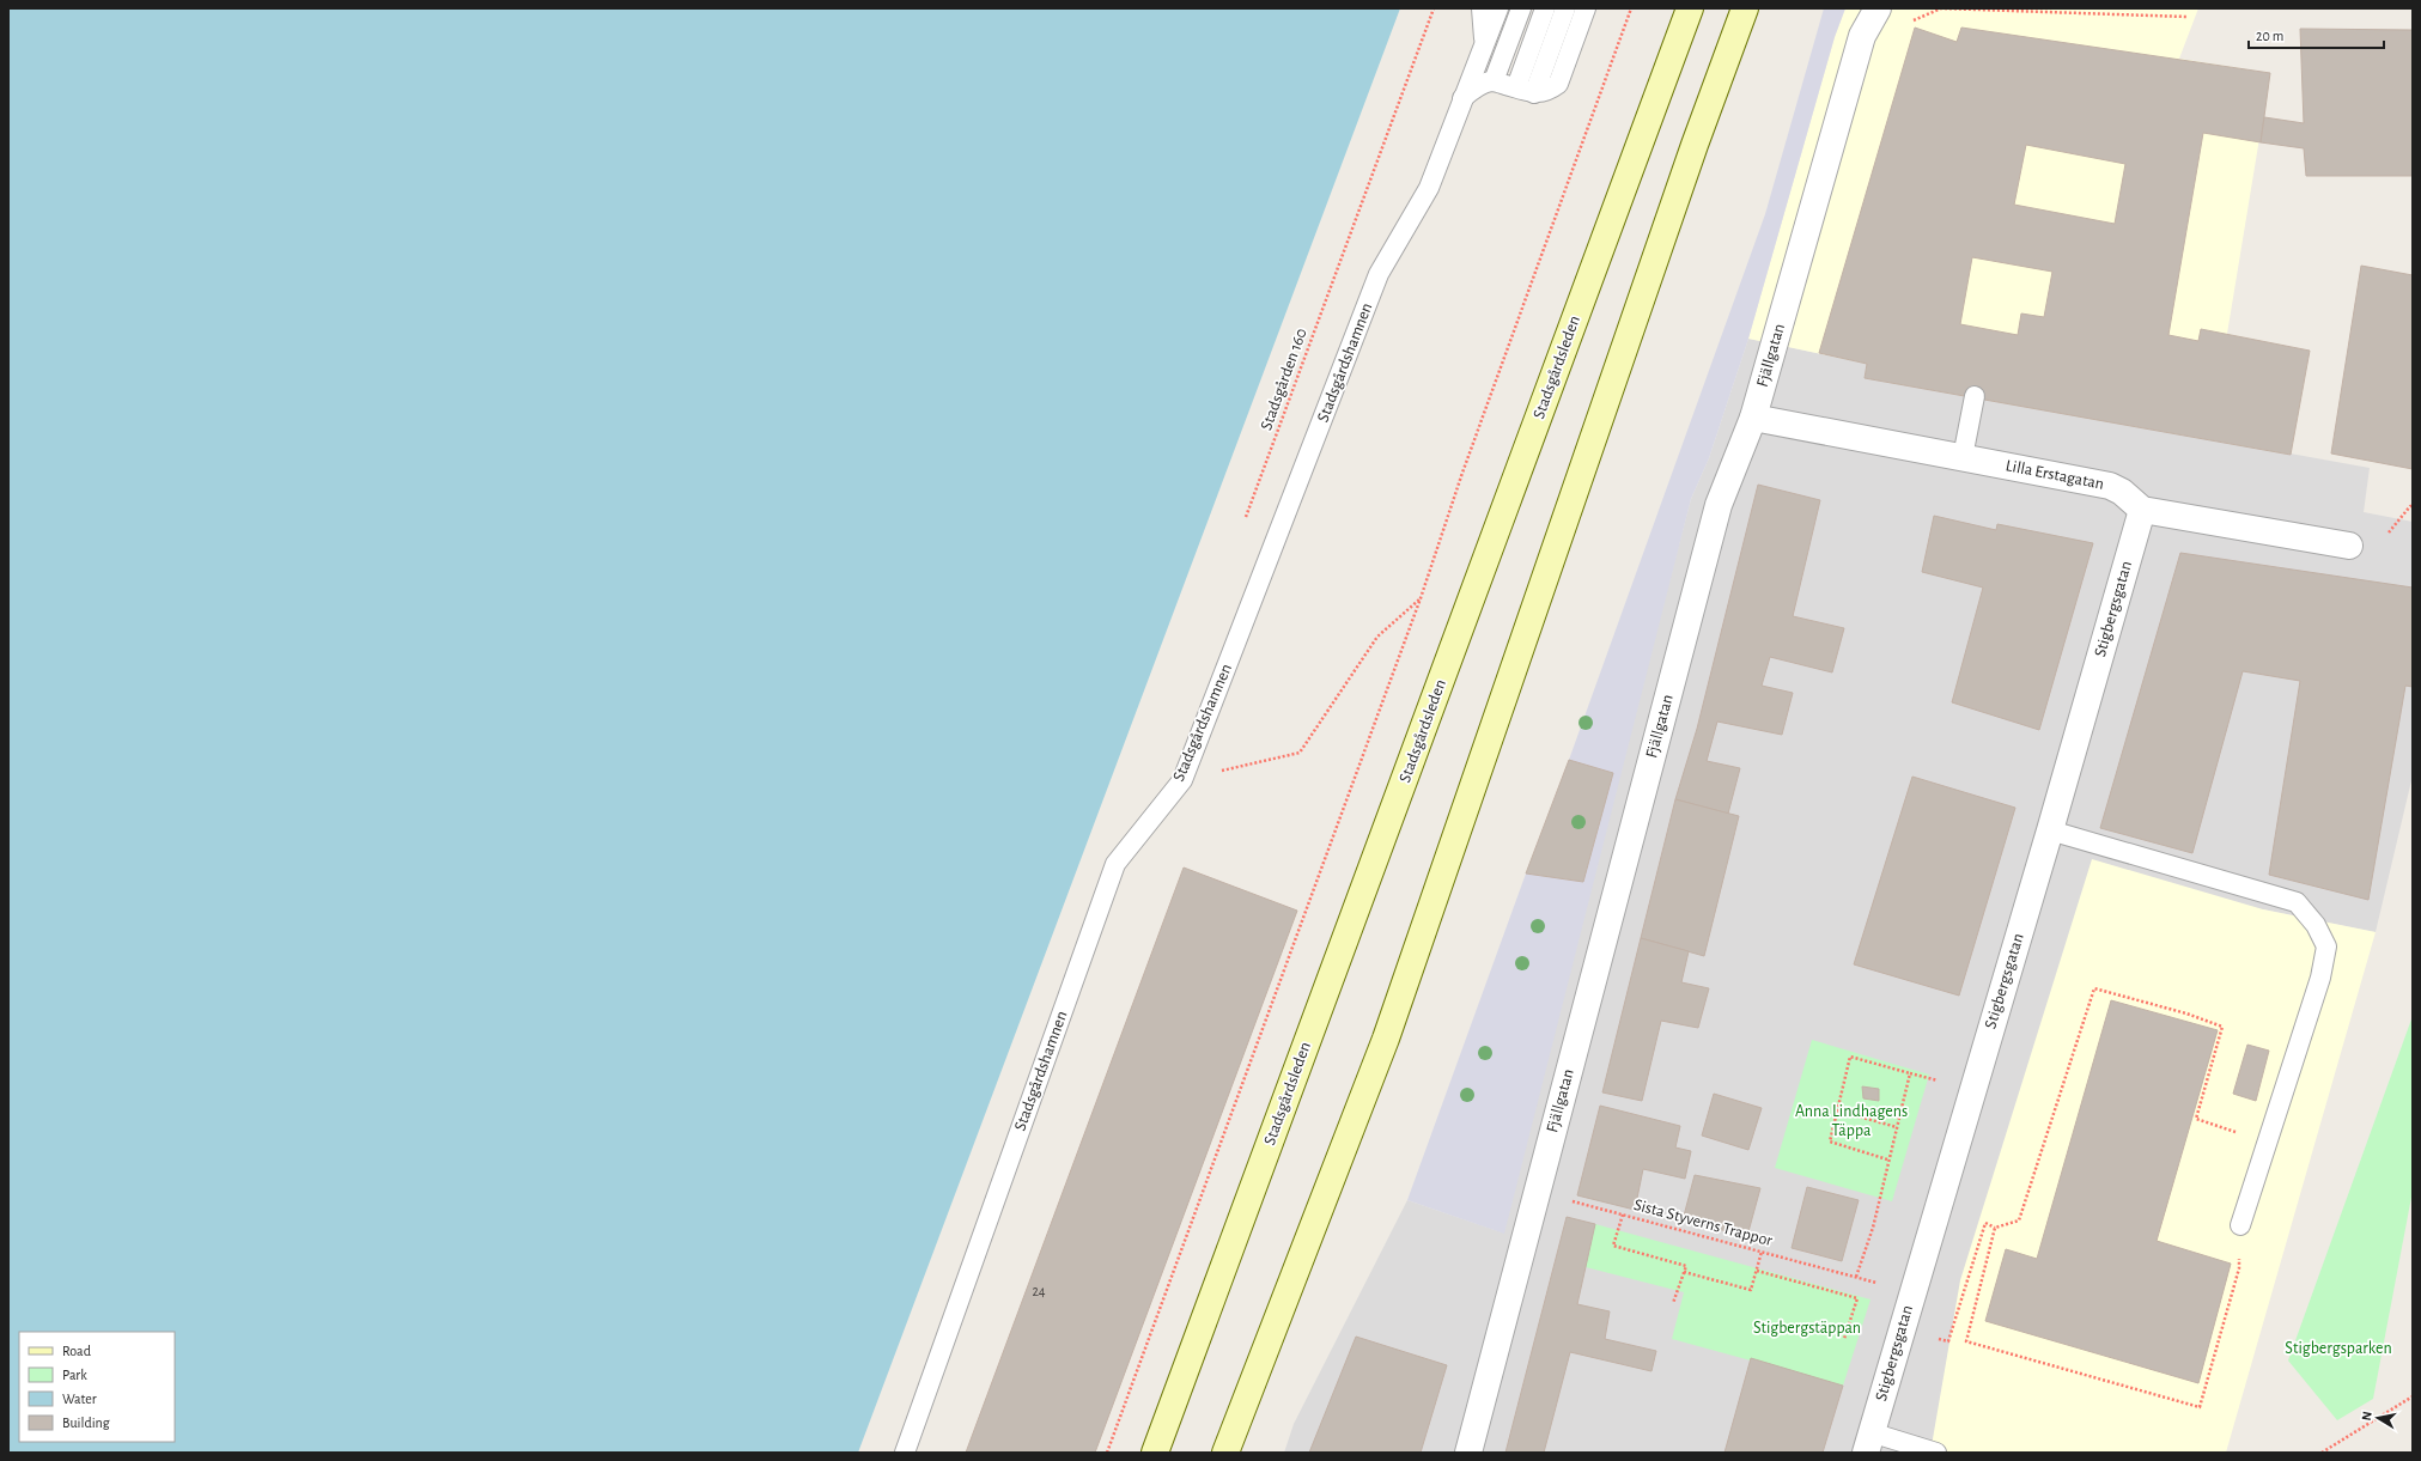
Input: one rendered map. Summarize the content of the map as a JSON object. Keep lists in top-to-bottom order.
{
  "streets": {
    "main road": ["Stadsgårdsleden"],
    "street": ["Fjällgatan", "Lilla Erstagatan", "Stigbergsgatan"],
    "lane": ["Stadsgårdshamnen"],
    "path": ["Stadsgården 160", "Sista Styverns Trappor"]
  },
  "crossings": [
    ["Fjällgatan", "Lilla Erstagatan"],
    ["Lilla Erstagatan", "Stigbergsgatan"]
  ],
  "parks": ["Anna Lindhagens Täppa", "Stigbergstäppan", "Stigbergsparken"],
  "house_numbers": ["24"],
  "legend": [
    "Road",
    "Park",
    "Water",
    "Building"
  ],
  "scale_bar": "20 m",
  "north": "left"
}
